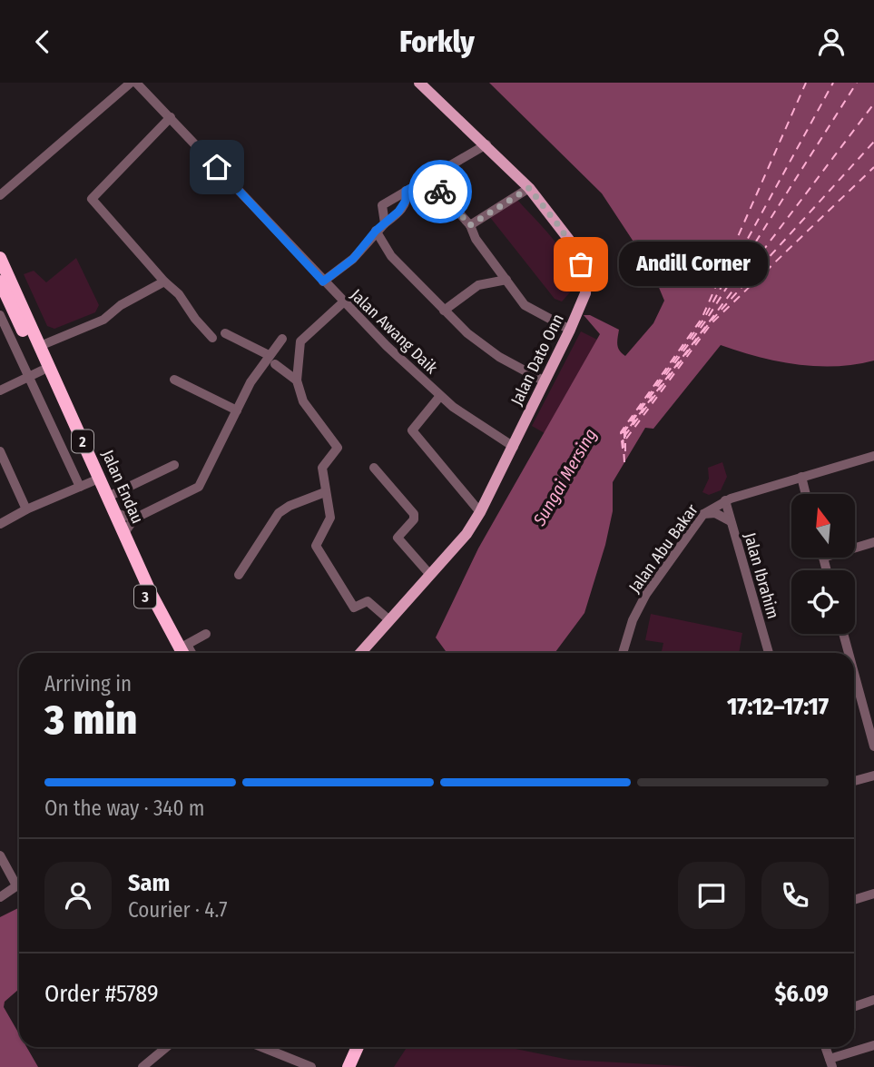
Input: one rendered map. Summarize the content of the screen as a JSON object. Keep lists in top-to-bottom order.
{
  "streets": {
    "highway": ["2", "Jalan Endau", "3"],
    "main road": ["Jalan Dato Onn"],
    "street": ["Jalan Awang Daik", "Jalan Abu Bakar", "Jalan Ibrahim"]
  },
  "crossings": [
    ["Jalan Awang Daik", "Jalan Dato Onn"],
    ["Jalan Abu Bakar", "Jalan Ibrahim"]
  ],
  "water": ["Sungai Mersing"],
  "places": ["Andill Corner"],
  "north": "top",
  "page": {
    "header": "Forkly",
    "bubble": "Andill Corner",
    "heading": ["3 min", "Arriving in", "17:12–17:17"],
    "panel": [
      "Sam",
      "Courier · 4.7",
      "Order #5789",
      "$6.09"
    ],
    "bar": "On the way · 340 m"
  }
}
